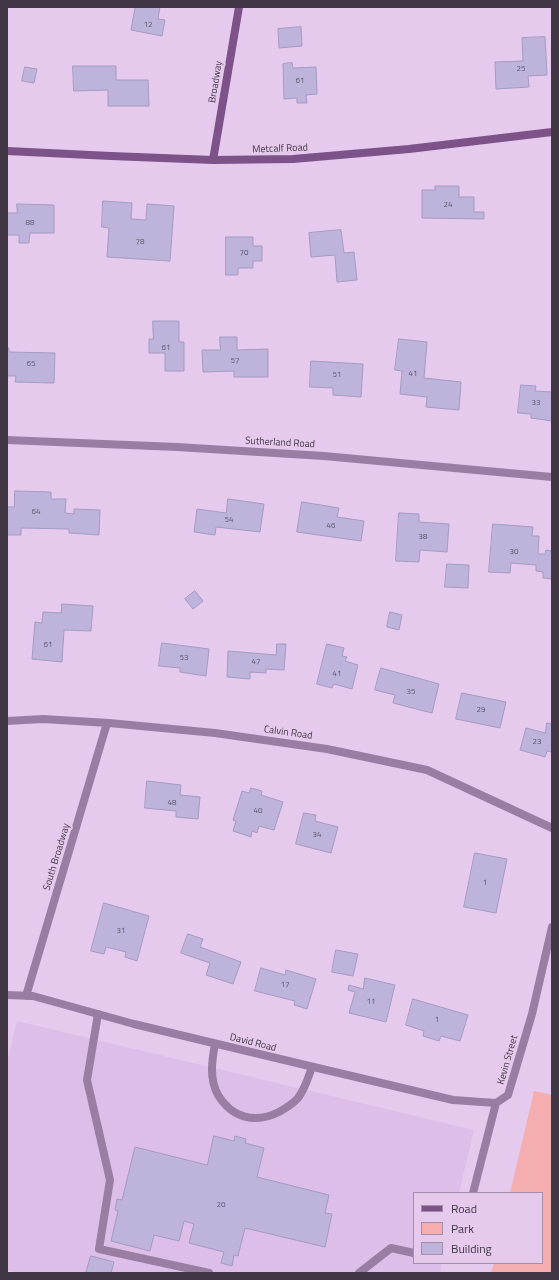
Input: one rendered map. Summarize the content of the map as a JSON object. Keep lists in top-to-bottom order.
{
  "streets": {
    "street": [
      "Broadway",
      "Metcalf Road",
      "Sutherland Road",
      "Calvin Road",
      "South Broadway",
      "David Road",
      "Kevin Street"
    ]
  },
  "crossings": [
    ["Broadway", "Metcalf Road"],
    ["Calvin Road", "South Broadway"],
    ["South Broadway", "David Road"],
    ["David Road", "Kevin Street"]
  ],
  "house_numbers": [
    "12",
    "25",
    "61",
    "24",
    "88",
    "78",
    "70",
    "61",
    "57",
    "65",
    "41",
    "51",
    "33",
    "64",
    "54",
    "46",
    "38",
    "30",
    "61",
    "53",
    "47",
    "41",
    "35",
    "29",
    "23",
    "48",
    "40",
    "34",
    "1",
    "31",
    "17",
    "11",
    "1",
    "20"
  ],
  "legend": ["Road", "Park", "Building"]
}
